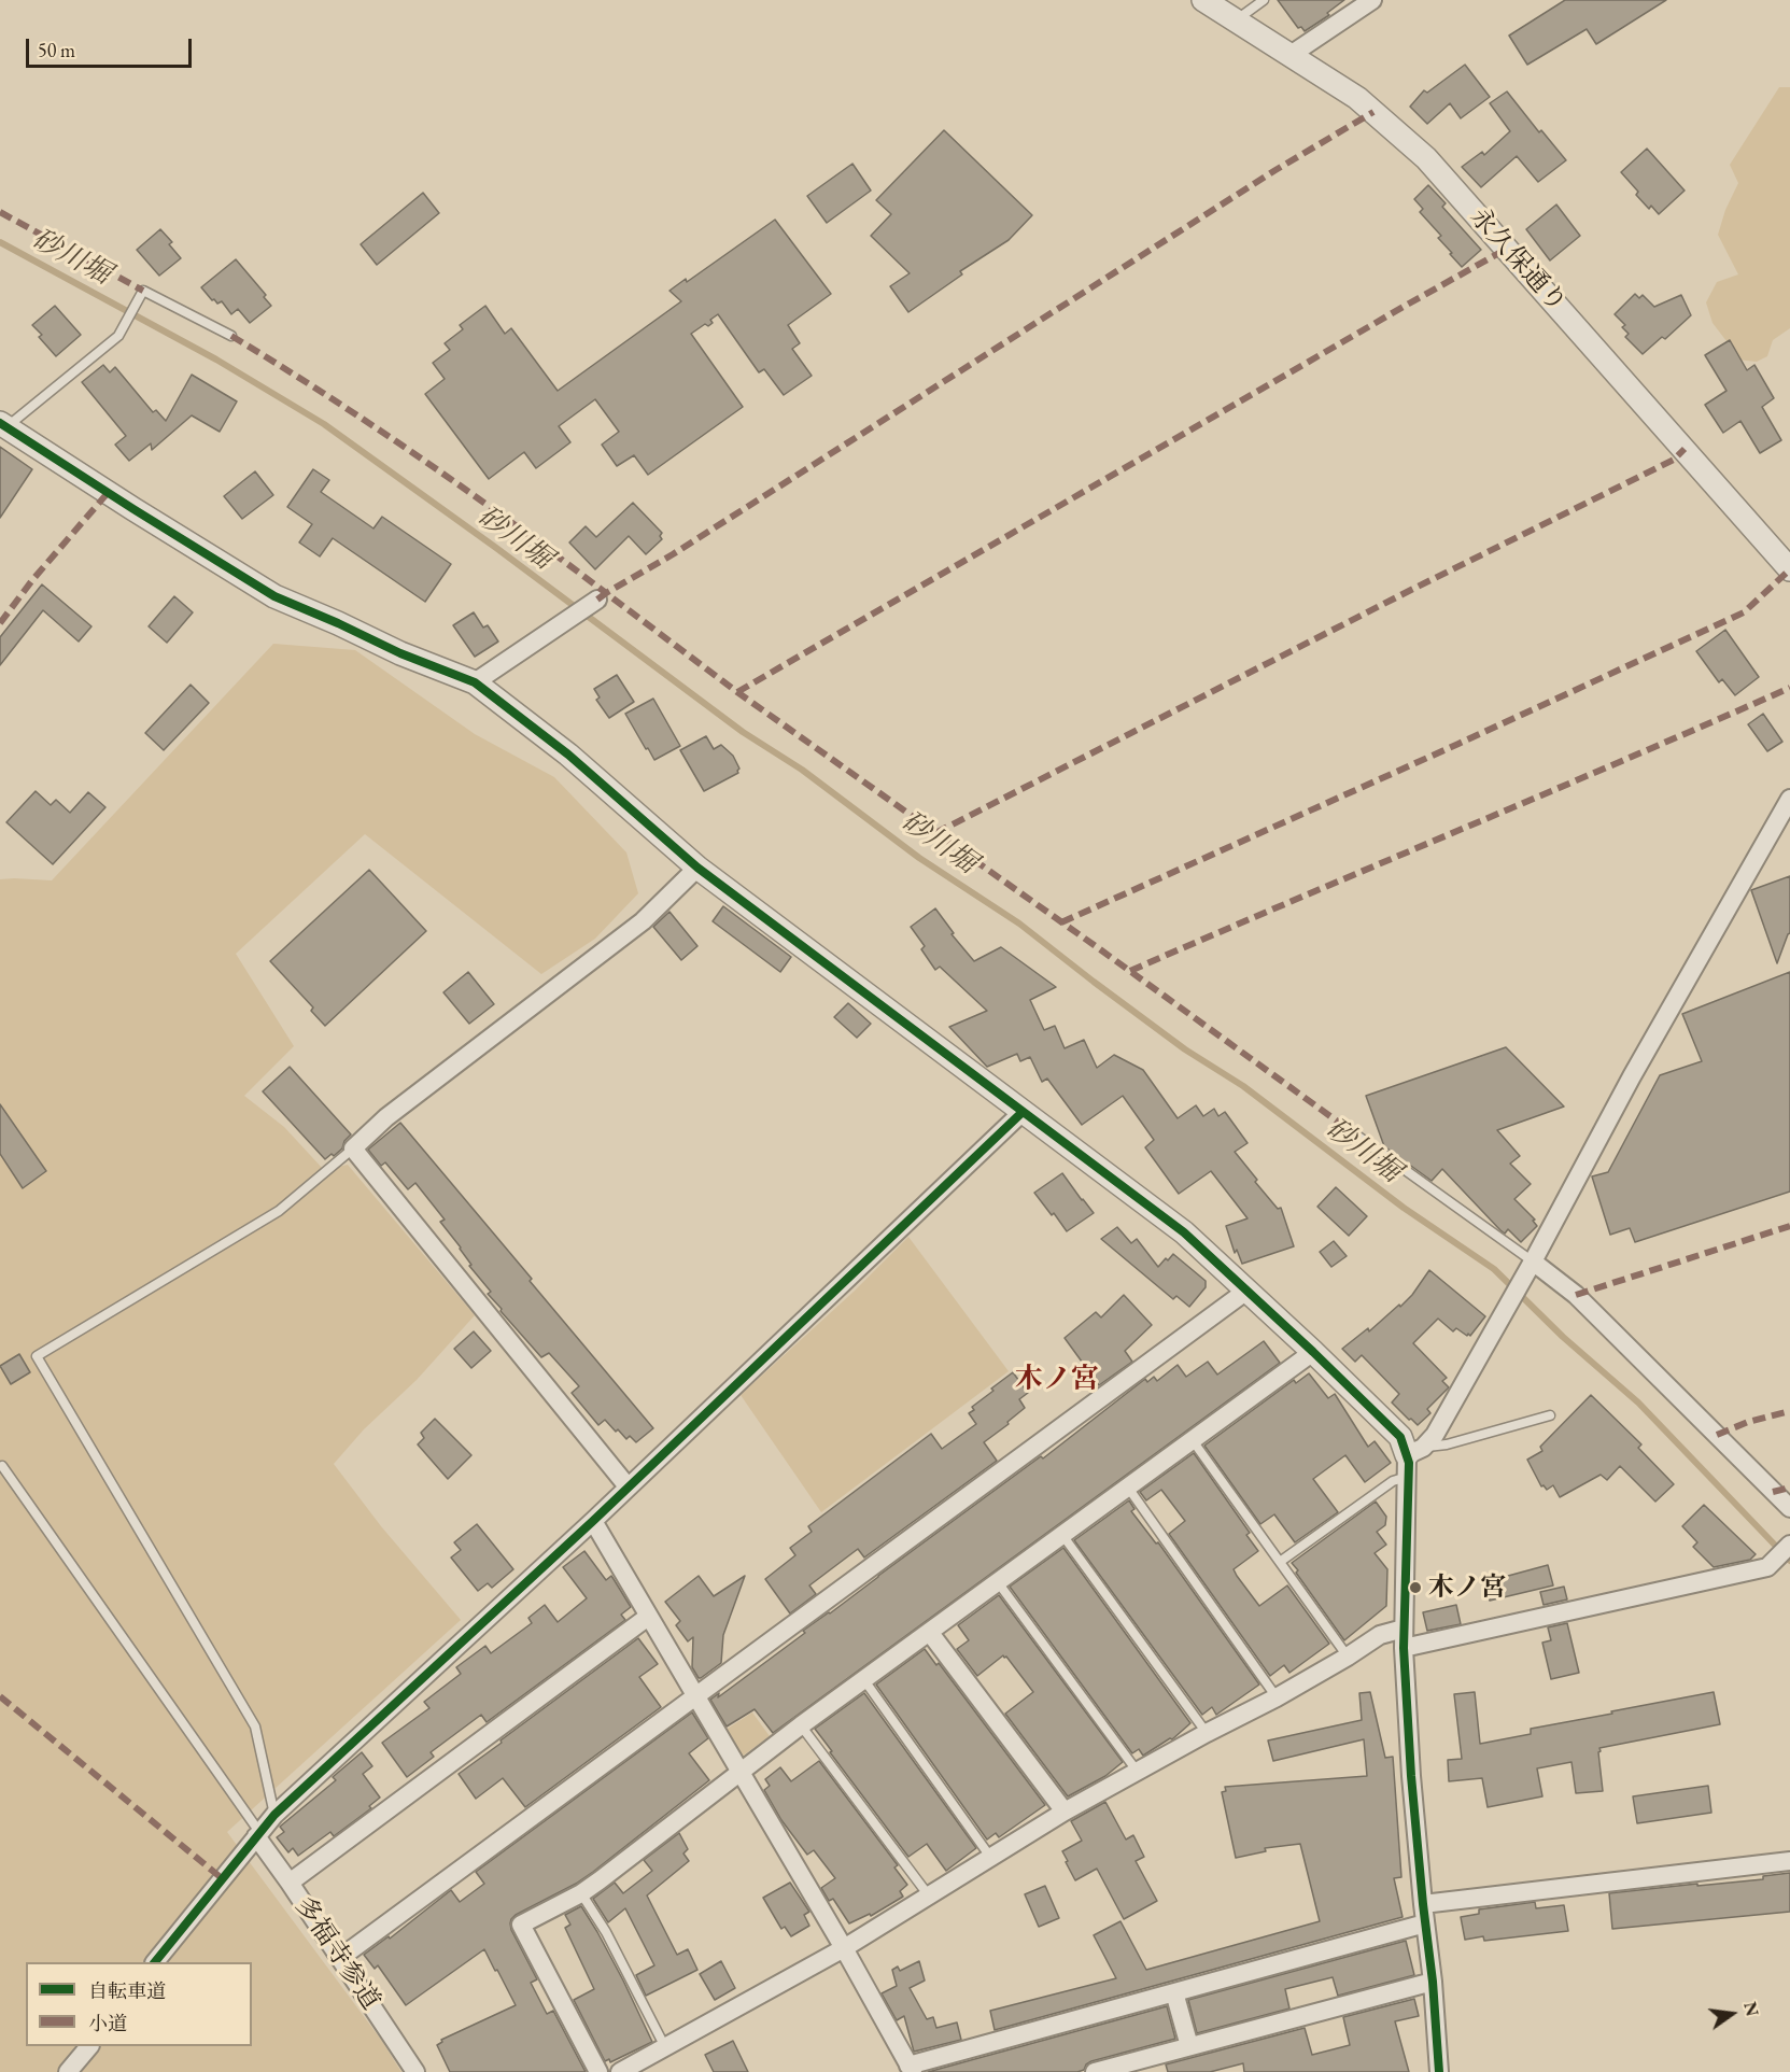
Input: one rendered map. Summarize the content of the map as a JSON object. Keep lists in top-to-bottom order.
{
  "streets": {
    "street": ["永久保通り", "多福寺参道"]
  },
  "districts": ["木ノ宮"],
  "water": ["砂川堀"],
  "places": ["木ノ宮"],
  "legend": ["自転車道", "小道"],
  "scale_bar": "50 m",
  "north": "right"
}
